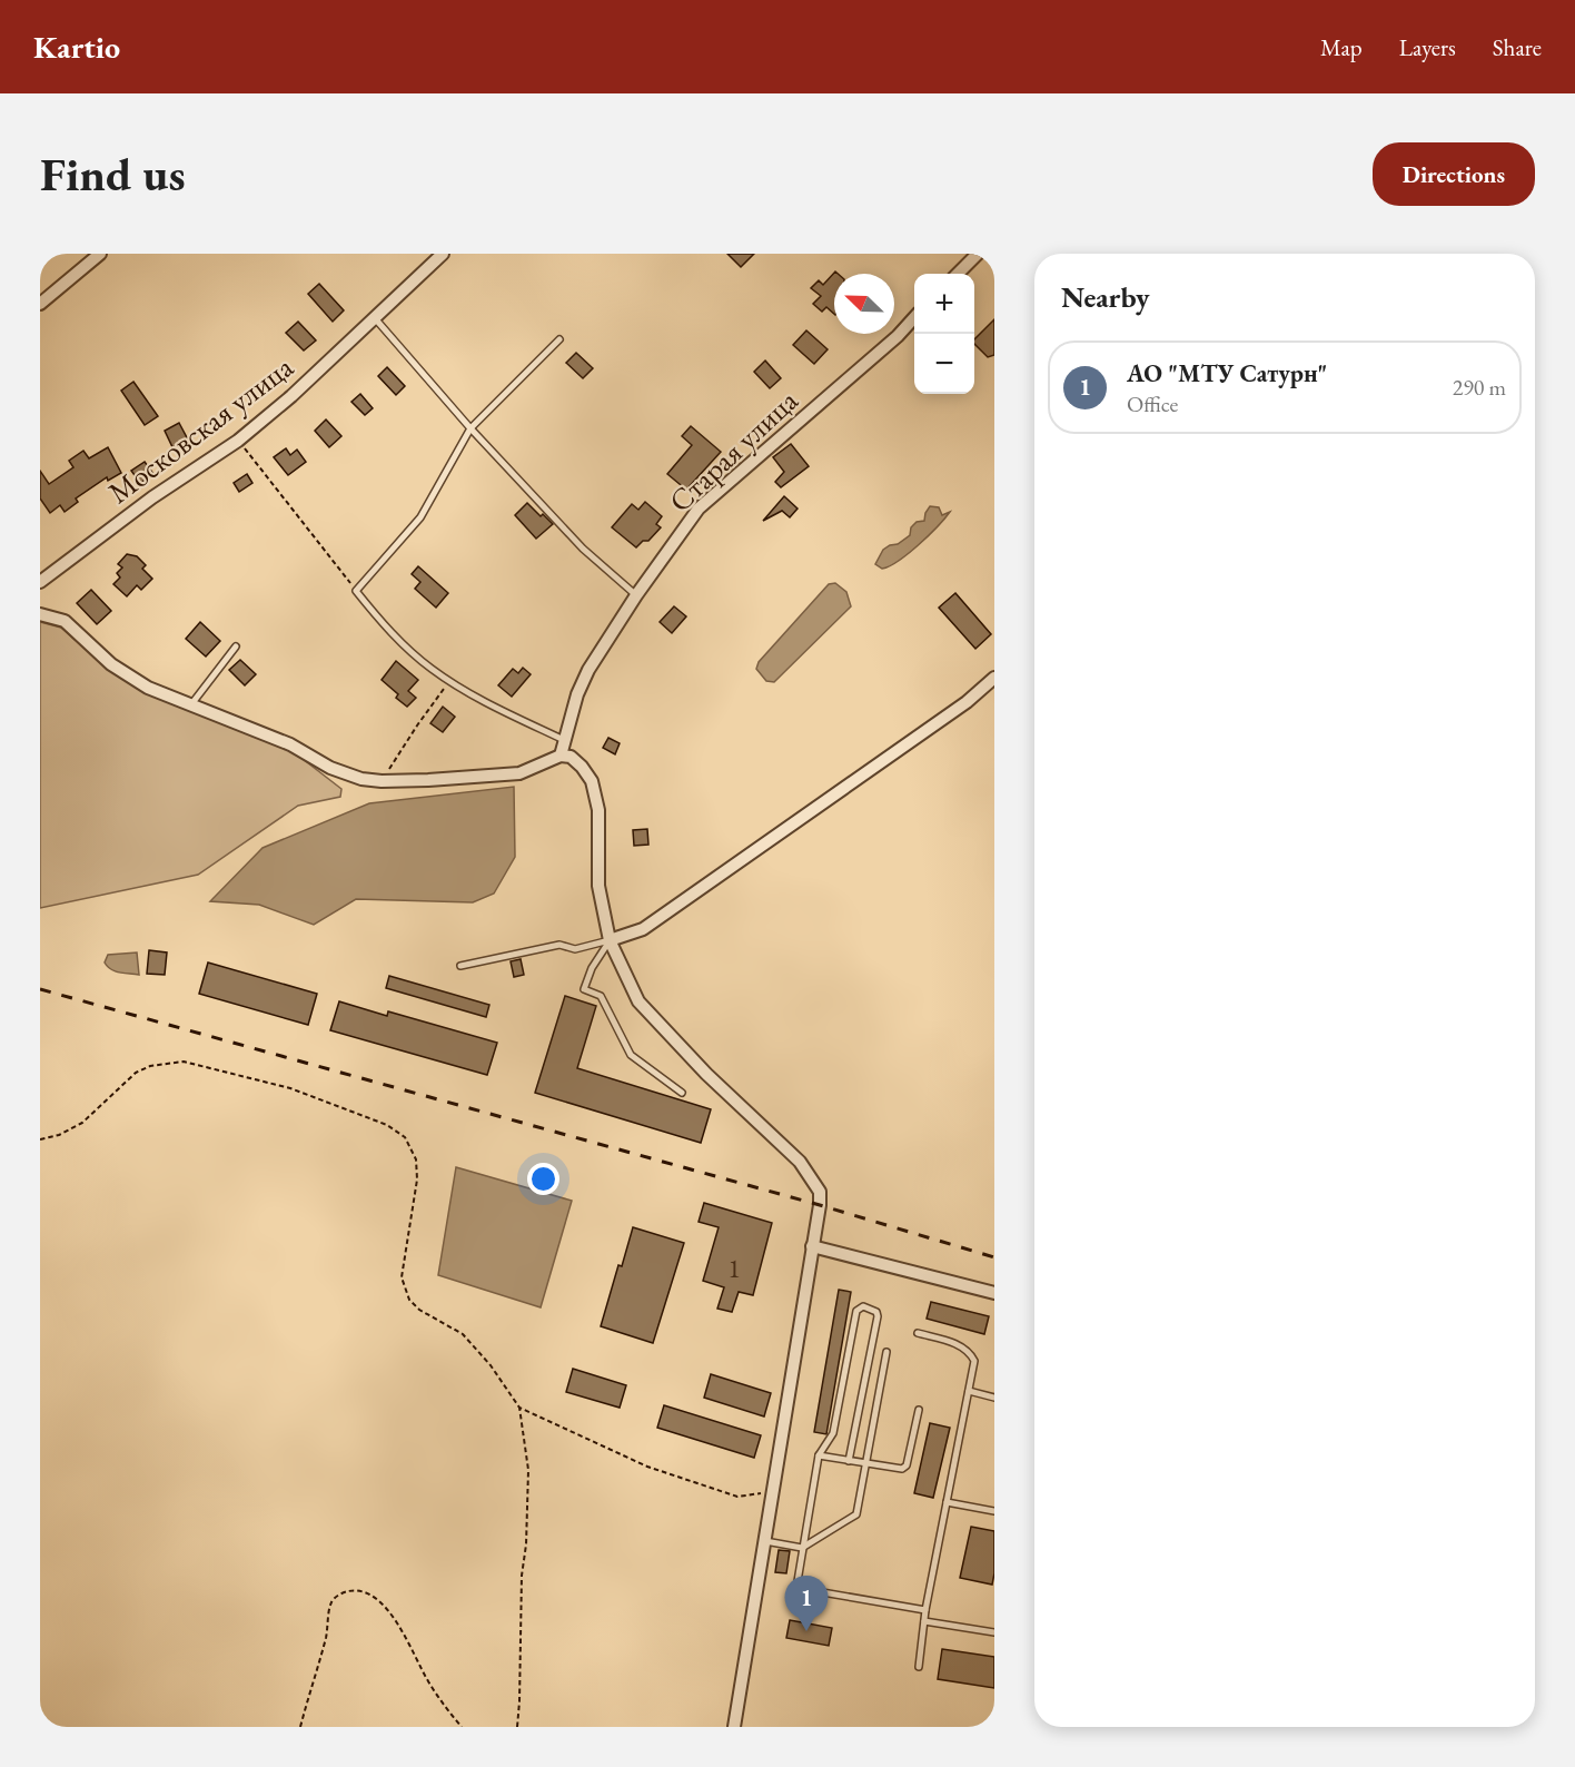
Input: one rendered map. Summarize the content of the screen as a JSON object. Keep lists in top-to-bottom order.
{
  "streets": {
    "street": ["Московская улица", "Старая улица"]
  },
  "house_numbers": ["1"],
  "north": "top left",
  "page": {
    "header": "Kartio",
    "nav": ["Map", "Layers", "Share"],
    "buttons": "Directions",
    "title": "Find us",
    "heading": "Nearby",
    "map_buttons": ["+", "−"],
    "list": [
      {
        "mark": "1",
        "name": "АО \"МТУ Сатурн\"",
        "note": "Office",
        "value": "290 m"
      }
    ],
    "pins": "1"
  }
}
